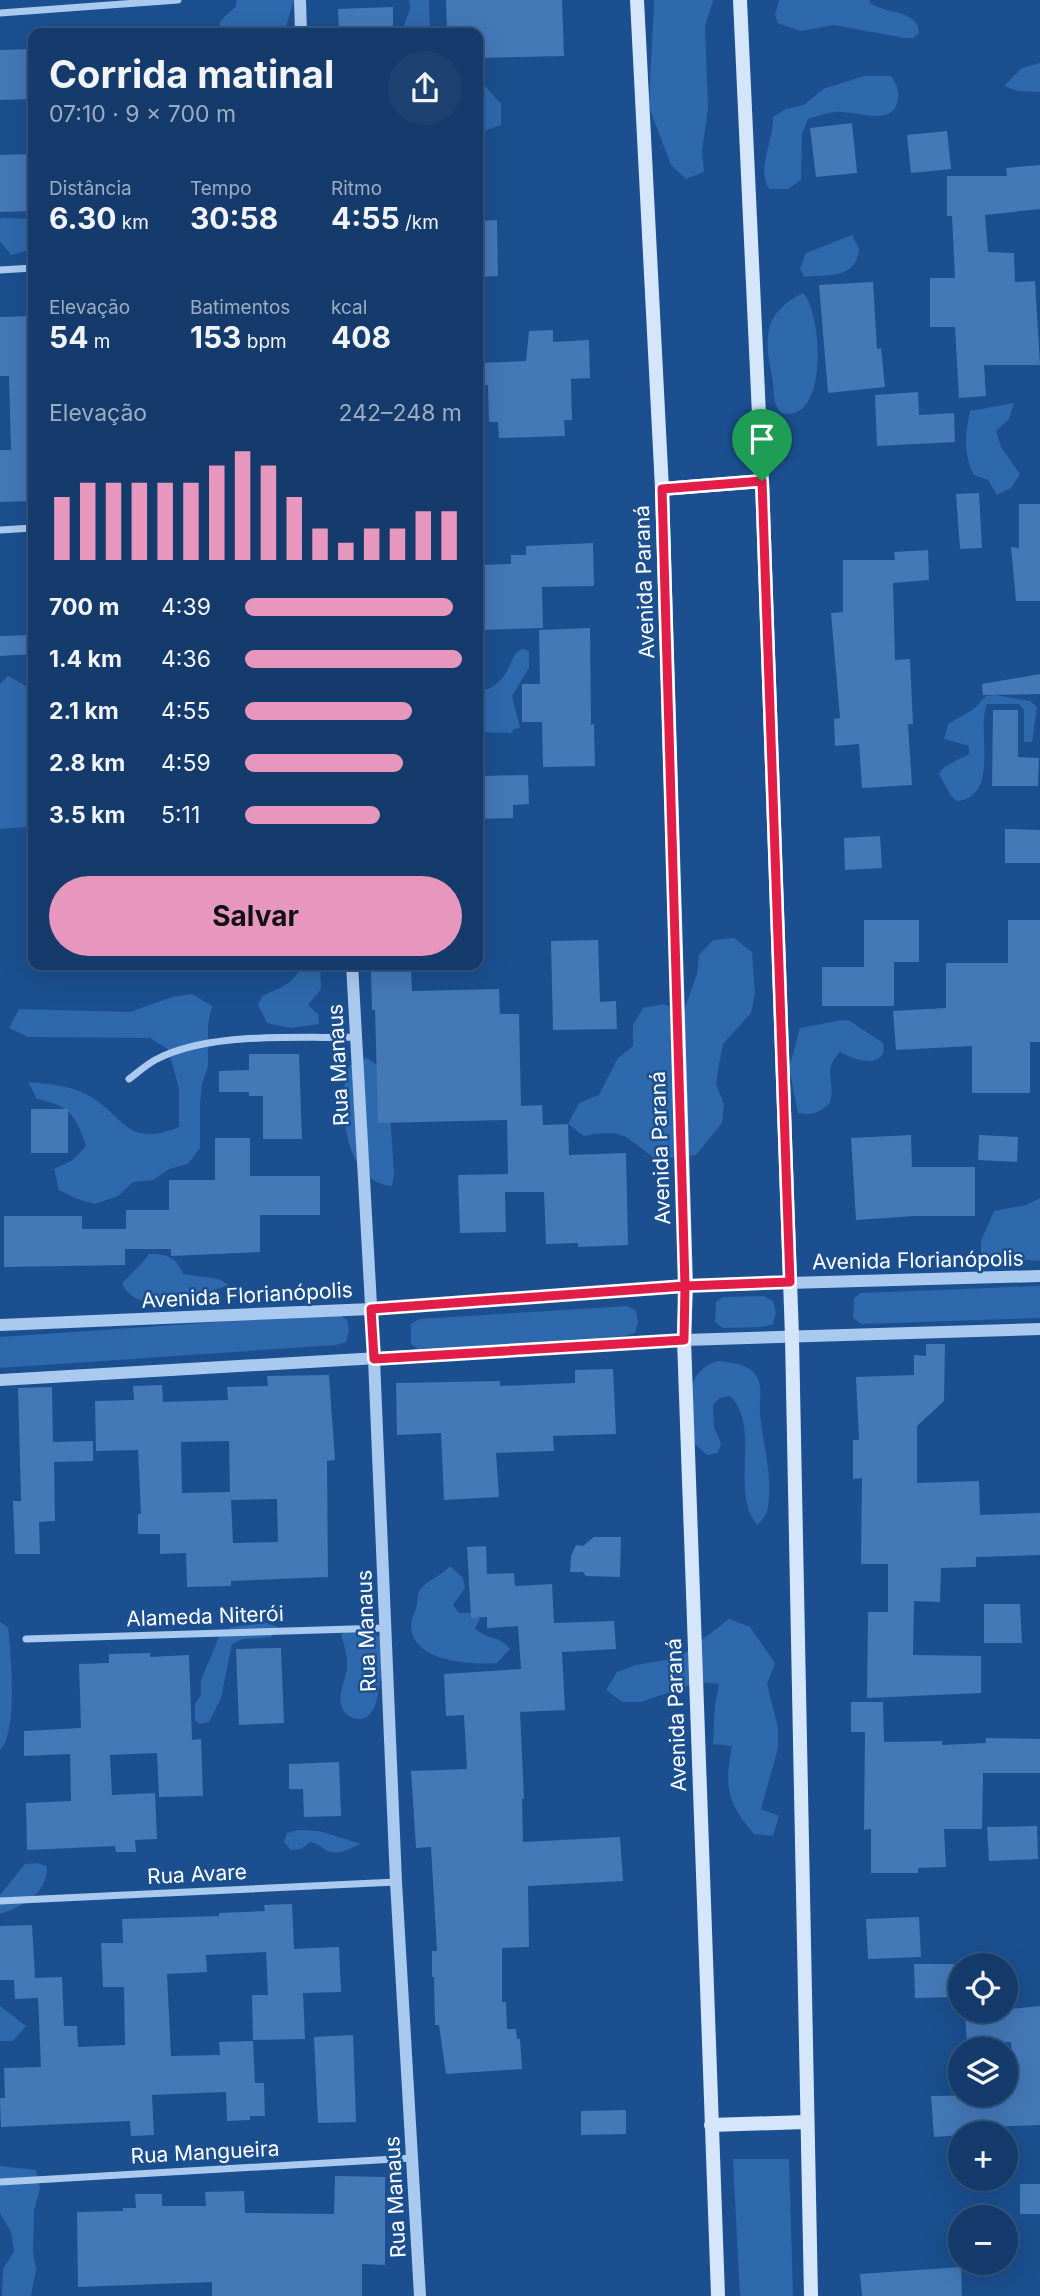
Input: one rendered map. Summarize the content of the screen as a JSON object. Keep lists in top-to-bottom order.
{
  "streets": {
    "main road": ["Avenida Paraná"],
    "street": [
      "Rua Manaus",
      "Avenida Florianópolis",
      "Alameda Niterói",
      "Rua Avare",
      "Rua Mangueira"
    ]
  },
  "crossings": [
    ["Avenida Paraná", "Avenida Florianópolis"],
    ["Rua Manaus", "Avenida Florianópolis"],
    ["Rua Manaus", "Alameda Niterói"],
    ["Rua Manaus", "Rua Avare"],
    ["Rua Manaus", "Rua Mangueira"]
  ],
  "page": {
    "heading": ["Corrida matinal", "07:10 · 9 × 700 m"],
    "stats": [
      ["Distância", "6.30 km"],
      ["Tempo", "30:58"],
      ["Ritmo", "4:55 /km"],
      ["Elevação", "54 m"],
      ["Batimentos", "153 bpm"],
      ["kcal", "408"]
    ],
    "chart": ["Elevação", "242–248 m"],
    "list": [
      {
        "name": "700 m",
        "note": "4:39"
      },
      {
        "name": "1.4 km",
        "note": "4:36"
      },
      {
        "name": "2.1 km",
        "note": "4:55"
      },
      {
        "name": "2.8 km",
        "note": "4:59"
      },
      {
        "name": "3.5 km",
        "note": "5:11"
      }
    ],
    "buttons": "Salvar",
    "map_buttons": ["+", "−"]
  }
}
